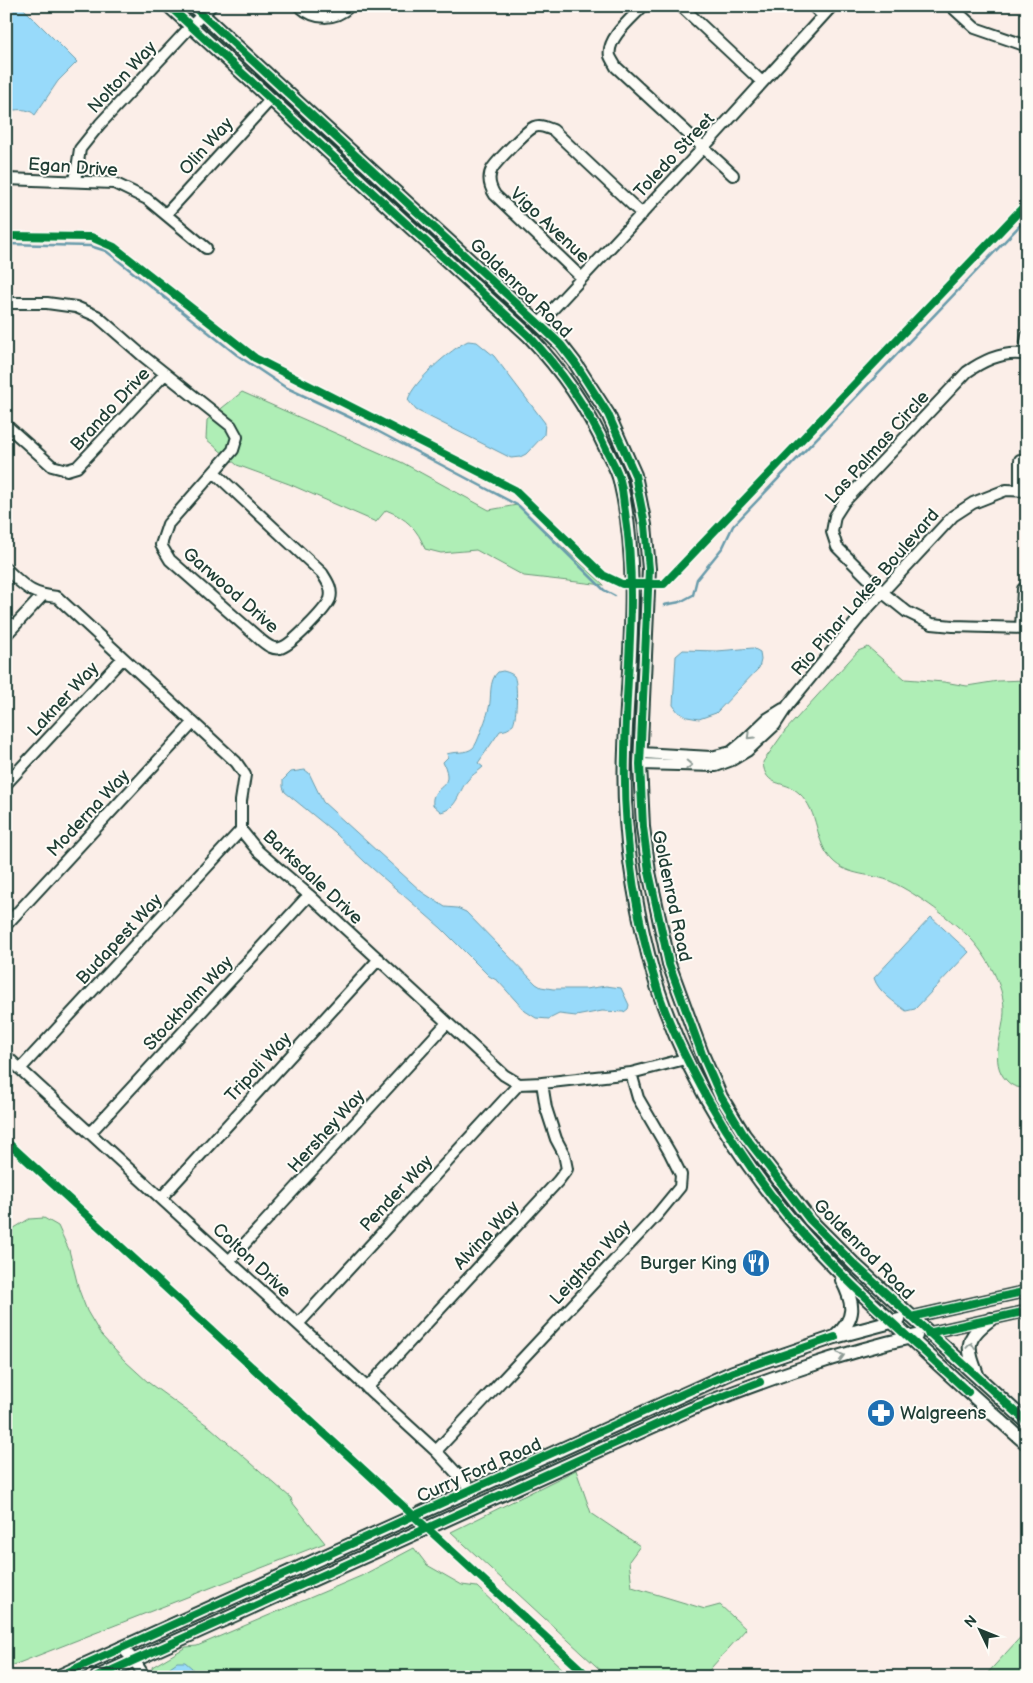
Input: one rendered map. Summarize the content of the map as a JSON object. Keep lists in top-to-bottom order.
{
  "streets": {
    "main road": ["Goldenrod Road", "Curry Ford Road"],
    "street": [
      "Nolton Way",
      "Olin Way",
      "Toledo Street",
      "Egan Drive",
      "Vigo Avenue",
      "Brando Drive",
      "Las Palmas Circle",
      "Garwood Drive",
      "Rio Pinar Lakes Boulevard",
      "Lakner Way",
      "Moderna Way",
      "Barksdale Drive",
      "Budapest Way",
      "Stockholm Way",
      "Tripoli Way",
      "Hershey Way",
      "Pender Way",
      "Alvina Way",
      "Colton Drive",
      "Leighton Way"
    ]
  },
  "crossings": [
    ["Nolton Way", "Egan Drive"],
    ["Nolton Way", "Goldenrod Road"],
    ["Olin Way", "Egan Drive"],
    ["Olin Way", "Goldenrod Road"],
    ["Toledo Street", "Vigo Avenue"],
    ["Toledo Street", "Goldenrod Road"],
    ["Goldenrod Road", "Rio Pinar Lakes Boulevard"],
    ["Goldenrod Road", "Curry Ford Road"],
    ["Brando Drive", "Garwood Drive"],
    ["Las Palmas Circle", "Rio Pinar Lakes Boulevard"],
    ["Lakner Way", "Barksdale Drive"],
    ["Moderna Way", "Barksdale Drive"],
    ["Barksdale Drive", "Budapest Way"],
    ["Barksdale Drive", "Stockholm Way"],
    ["Barksdale Drive", "Tripoli Way"],
    ["Barksdale Drive", "Hershey Way"],
    ["Barksdale Drive", "Pender Way"],
    ["Budapest Way", "Colton Drive"],
    ["Stockholm Way", "Colton Drive"],
    ["Tripoli Way", "Colton Drive"],
    ["Hershey Way", "Colton Drive"],
    ["Pender Way", "Colton Drive"],
    ["Alvina Way", "Colton Drive"],
    ["Colton Drive", "Leighton Way"],
    ["Colton Drive", "Curry Ford Road"]
  ],
  "places": {
    "restaurant": ["Burger King"],
    "pharmacy": ["Walgreens"]
  },
  "north": "top left"
}
